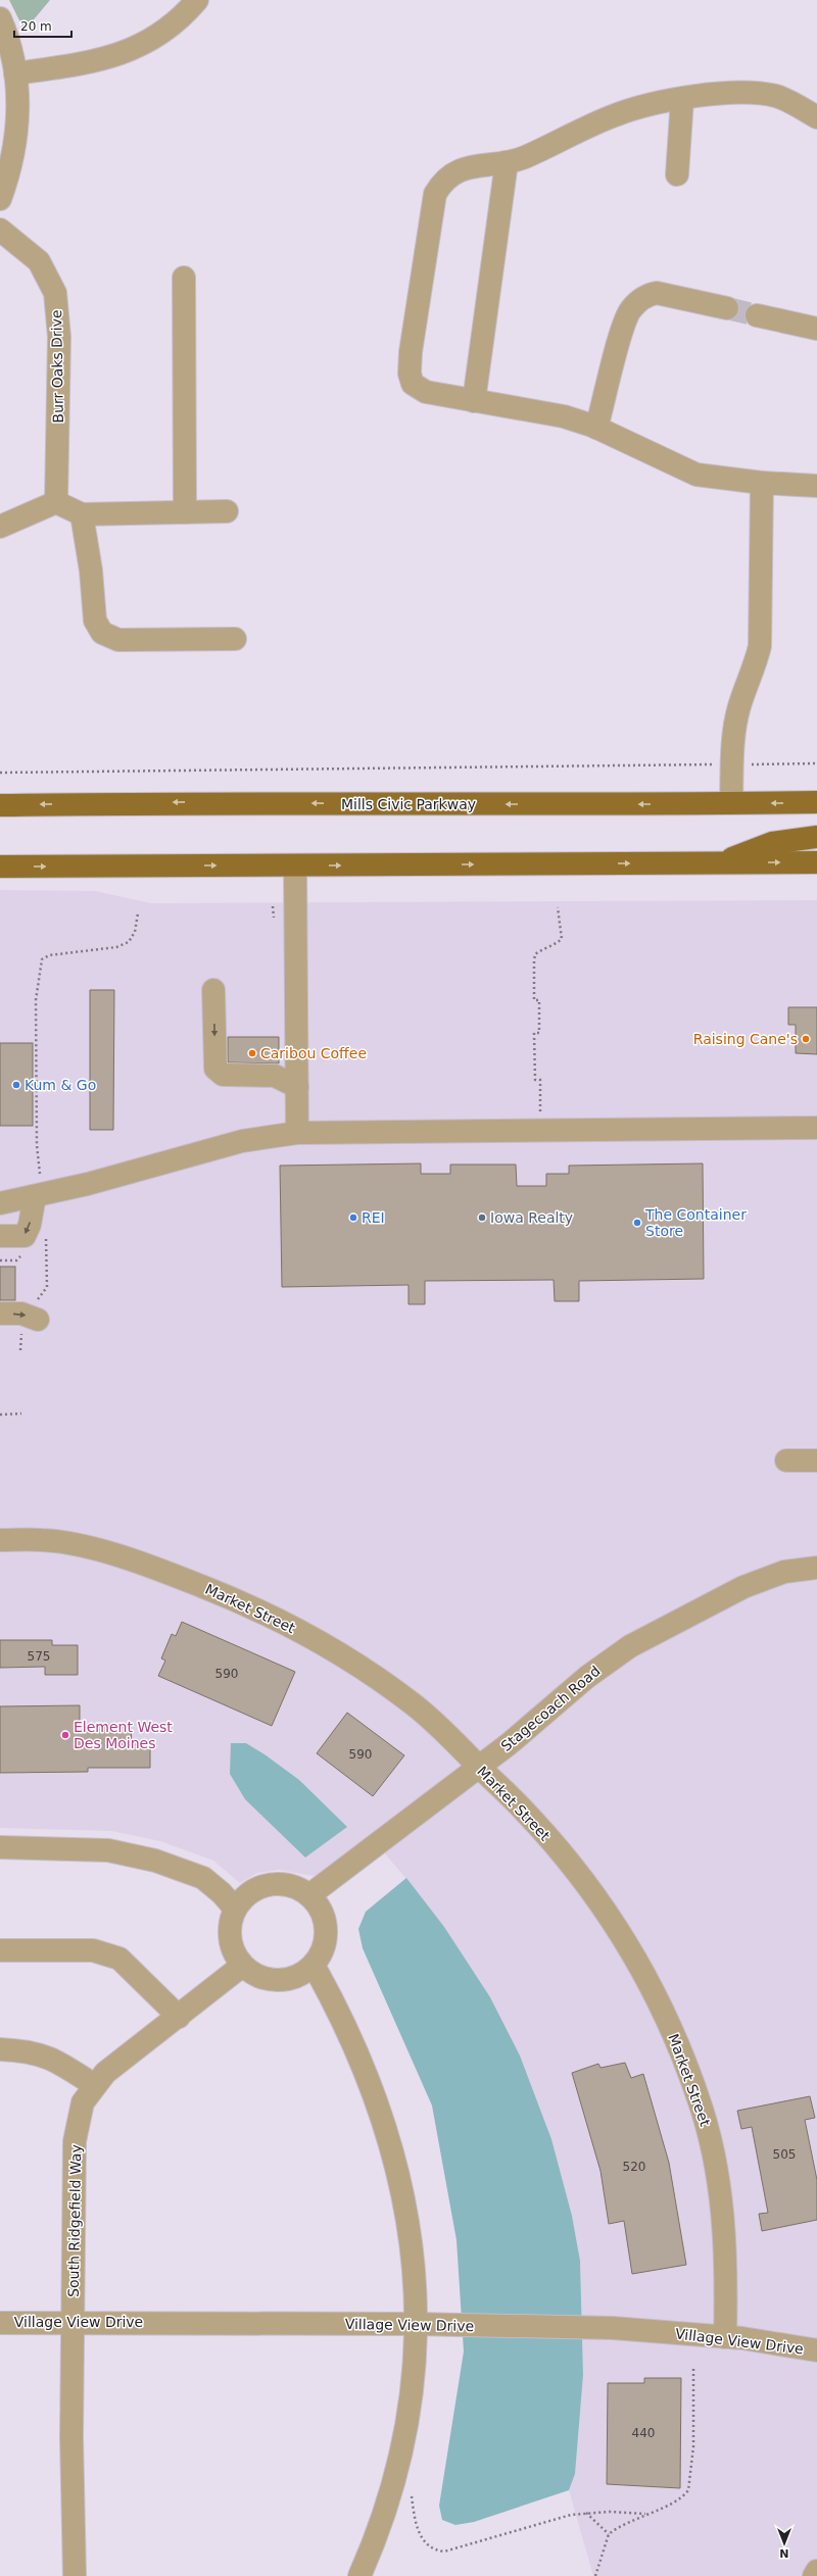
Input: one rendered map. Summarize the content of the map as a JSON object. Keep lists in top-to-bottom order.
{
  "streets": {
    "main road": ["Mills Civic Parkway"],
    "street": [
      "Burr Oaks Drive",
      "Market Street",
      "Stagecoach Road",
      "South Ridgefield Way",
      "Village View Drive"
    ]
  },
  "crossings": [
    ["Market Street", "Stagecoach Road"],
    ["Market Street", "Village View Drive"],
    ["Stagecoach Road", "South Ridgefield Way"],
    ["South Ridgefield Way", "Village View Drive"]
  ],
  "places": [
    "Raising Cane's",
    "Caribou Coffee",
    "Kum & Go",
    "REI",
    "Iowa Realty",
    "The Container Store",
    "Element West Des Moines"
  ],
  "house_numbers": [
    "575",
    "590",
    "590",
    "505",
    "520",
    "440"
  ],
  "scale_bar": "20 m",
  "north": "bottom"
}
